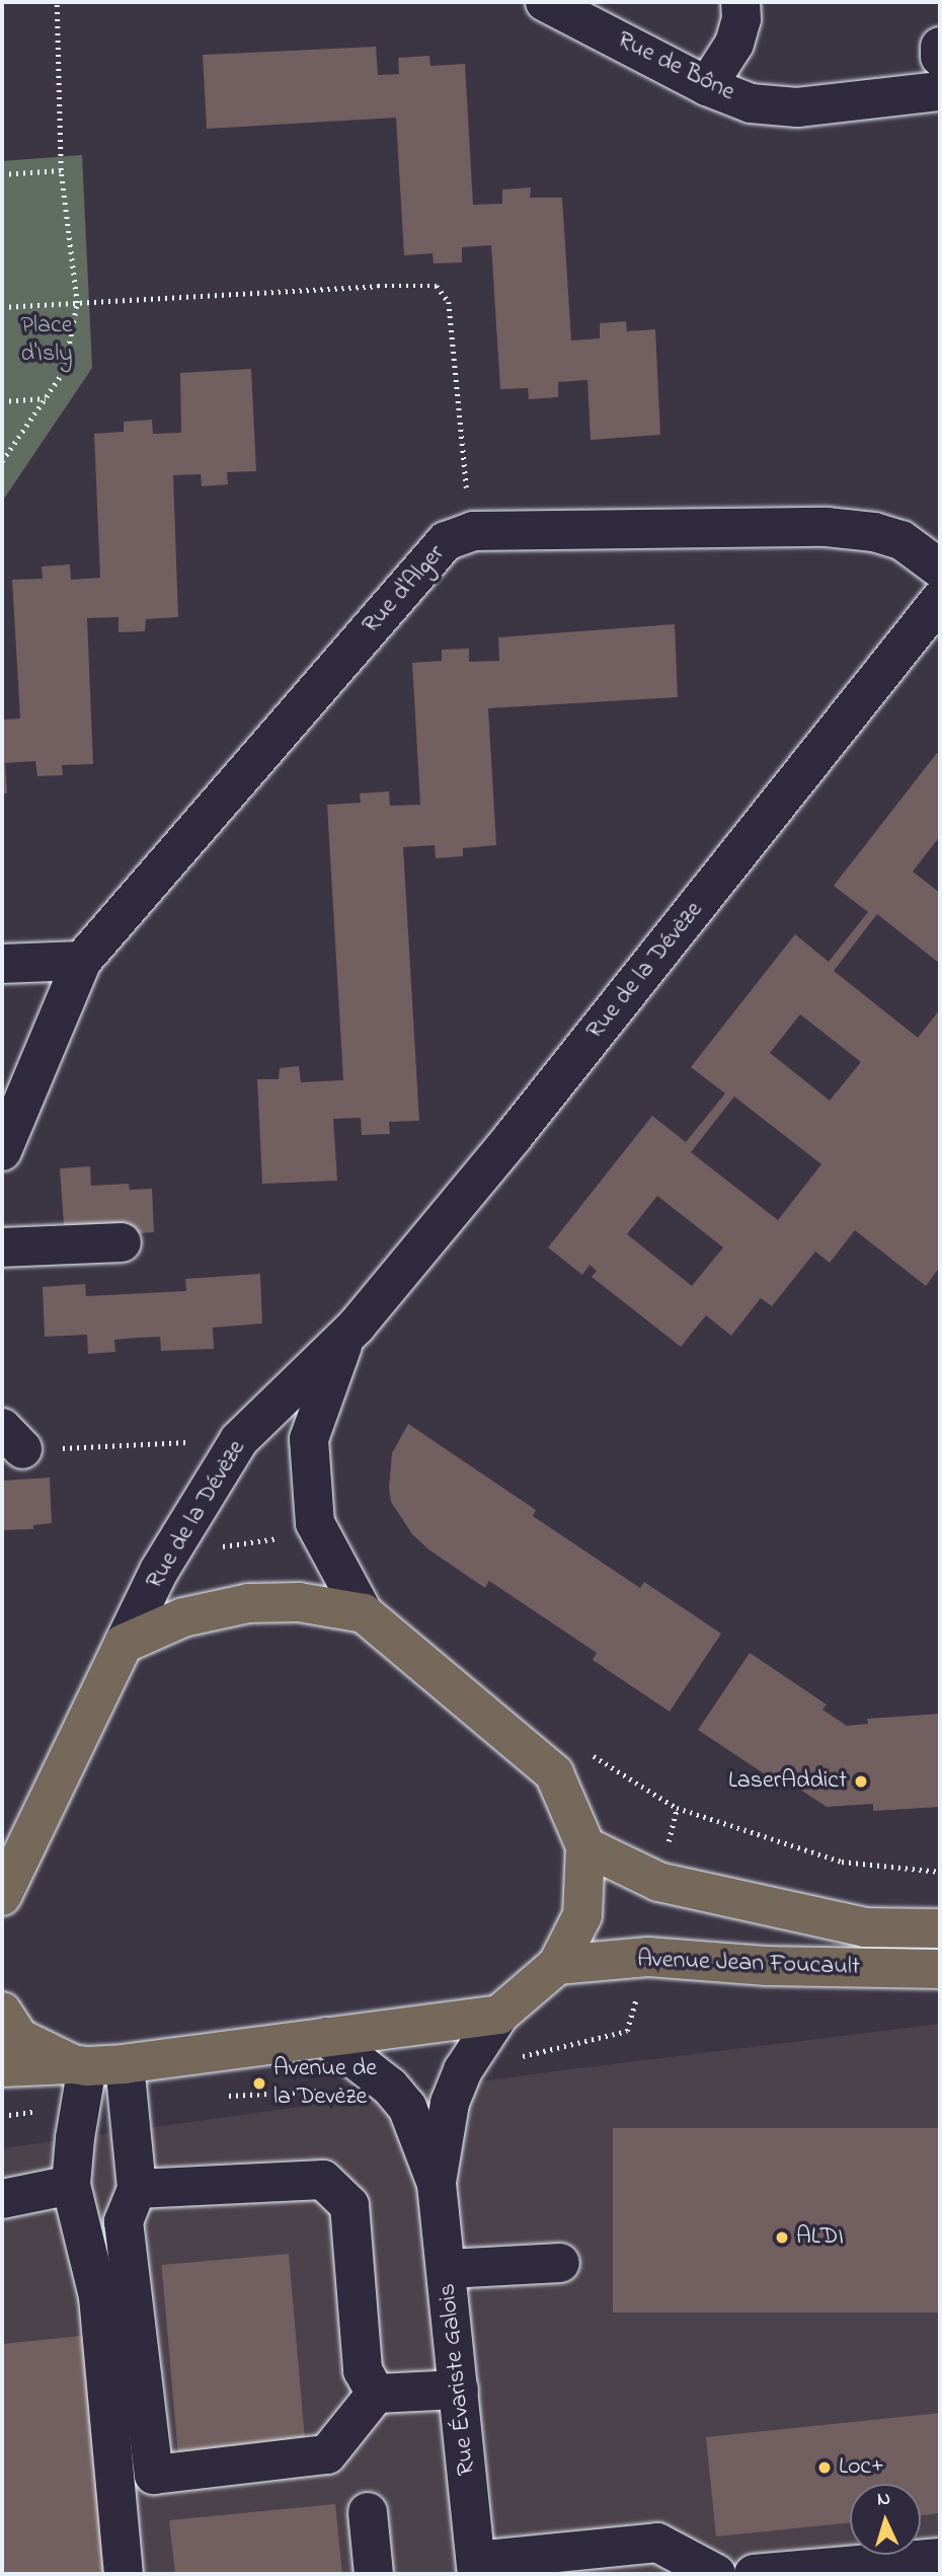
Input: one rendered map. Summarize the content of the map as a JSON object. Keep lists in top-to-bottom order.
{
  "streets": {
    "main road": ["Avenue Jean Foucault"],
    "street": [
      "Rue de Bône",
      "Rue d'Alger",
      "Rue de la Dévèze",
      "Rue Évariste Galois"
    ]
  },
  "parks": ["Place d'Isly"],
  "places": [
    "LaserAddict",
    "Avenue de la Devèze",
    "ALDI",
    "Loc+"
  ],
  "north": "top"
}
